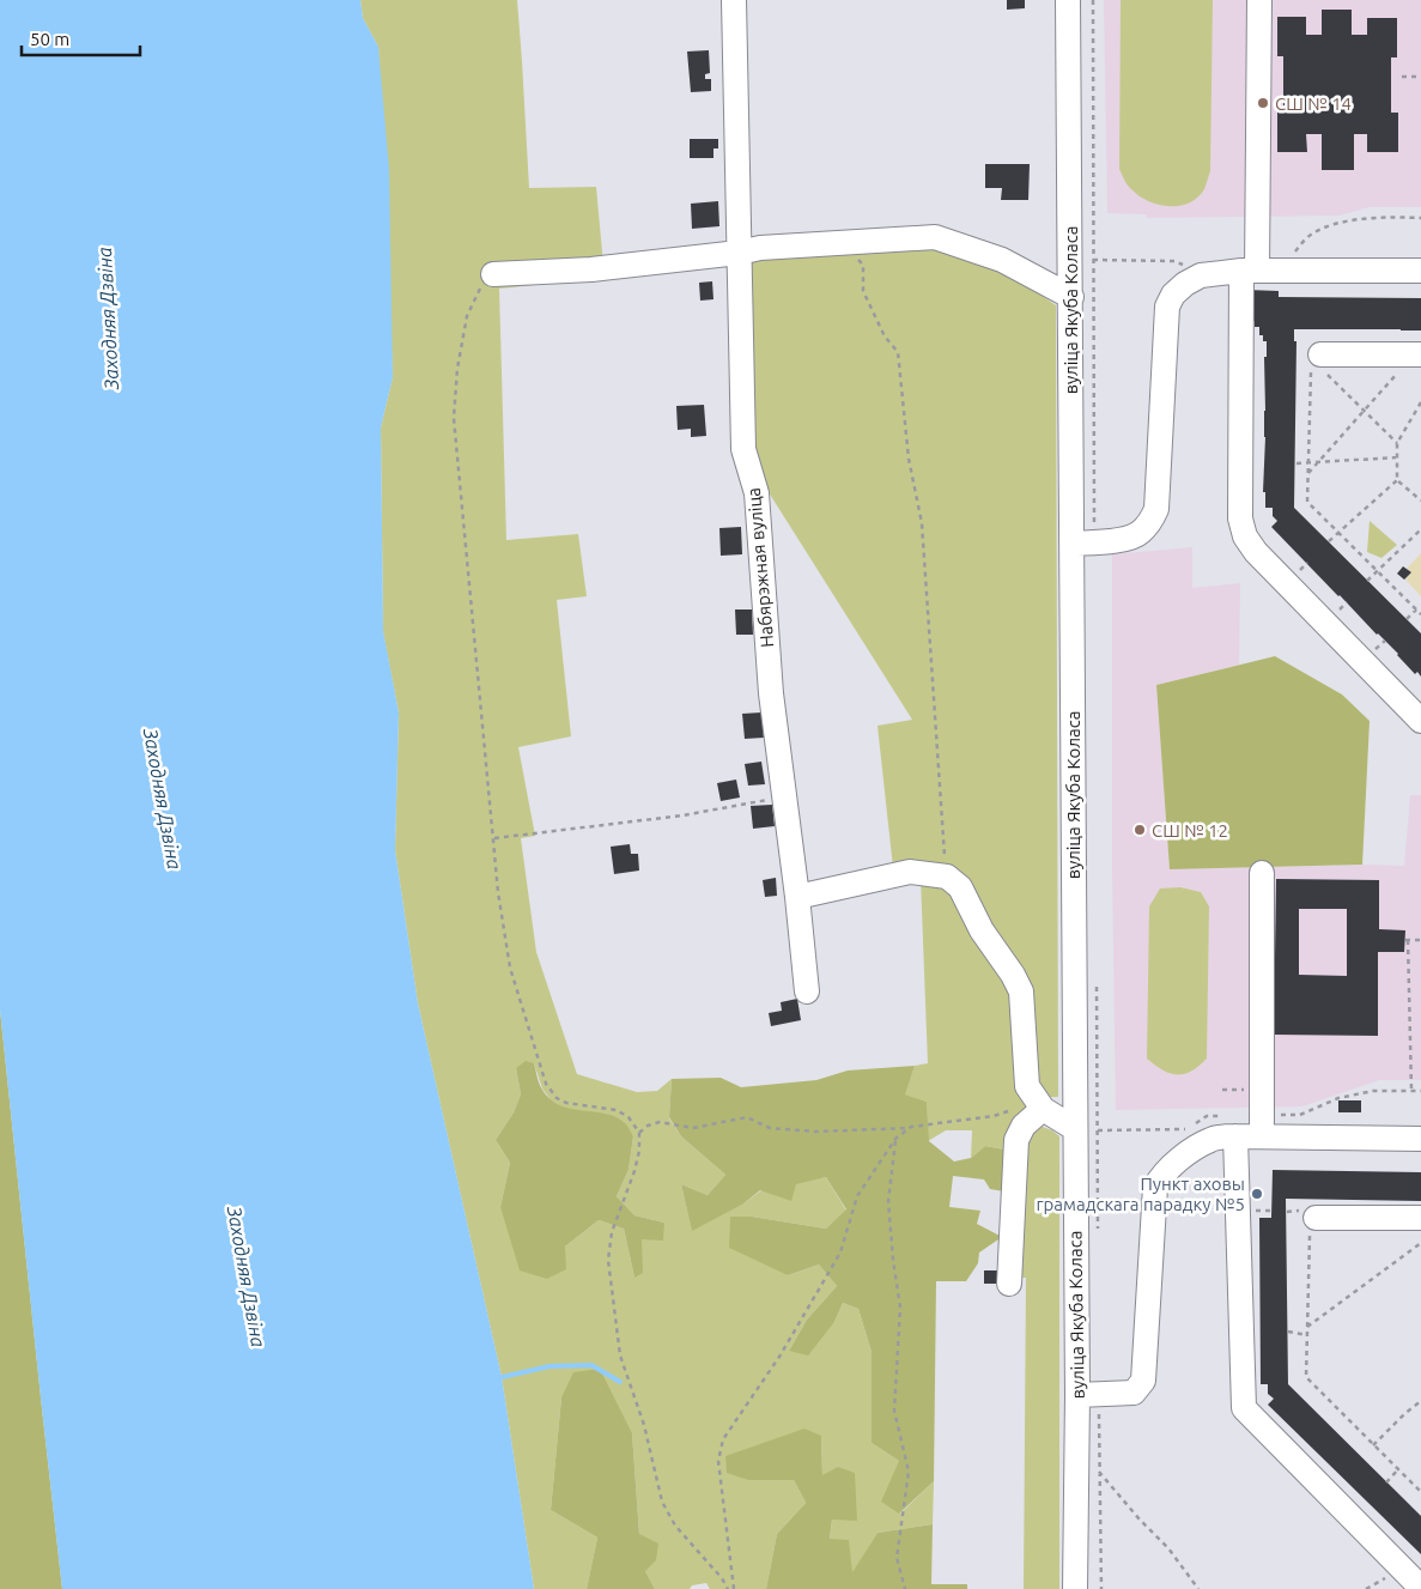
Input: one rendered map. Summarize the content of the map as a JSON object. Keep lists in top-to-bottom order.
{
  "streets": {
    "street": ["вуліца Якуба Коласа", "Набярэжная вуліца"]
  },
  "water": ["Заходняя Дзвіна"],
  "places": ["СШ № 14", "СШ № 12", "Пункт аховы грамадскага парадку №5"],
  "scale_bar": "50 m"
}
